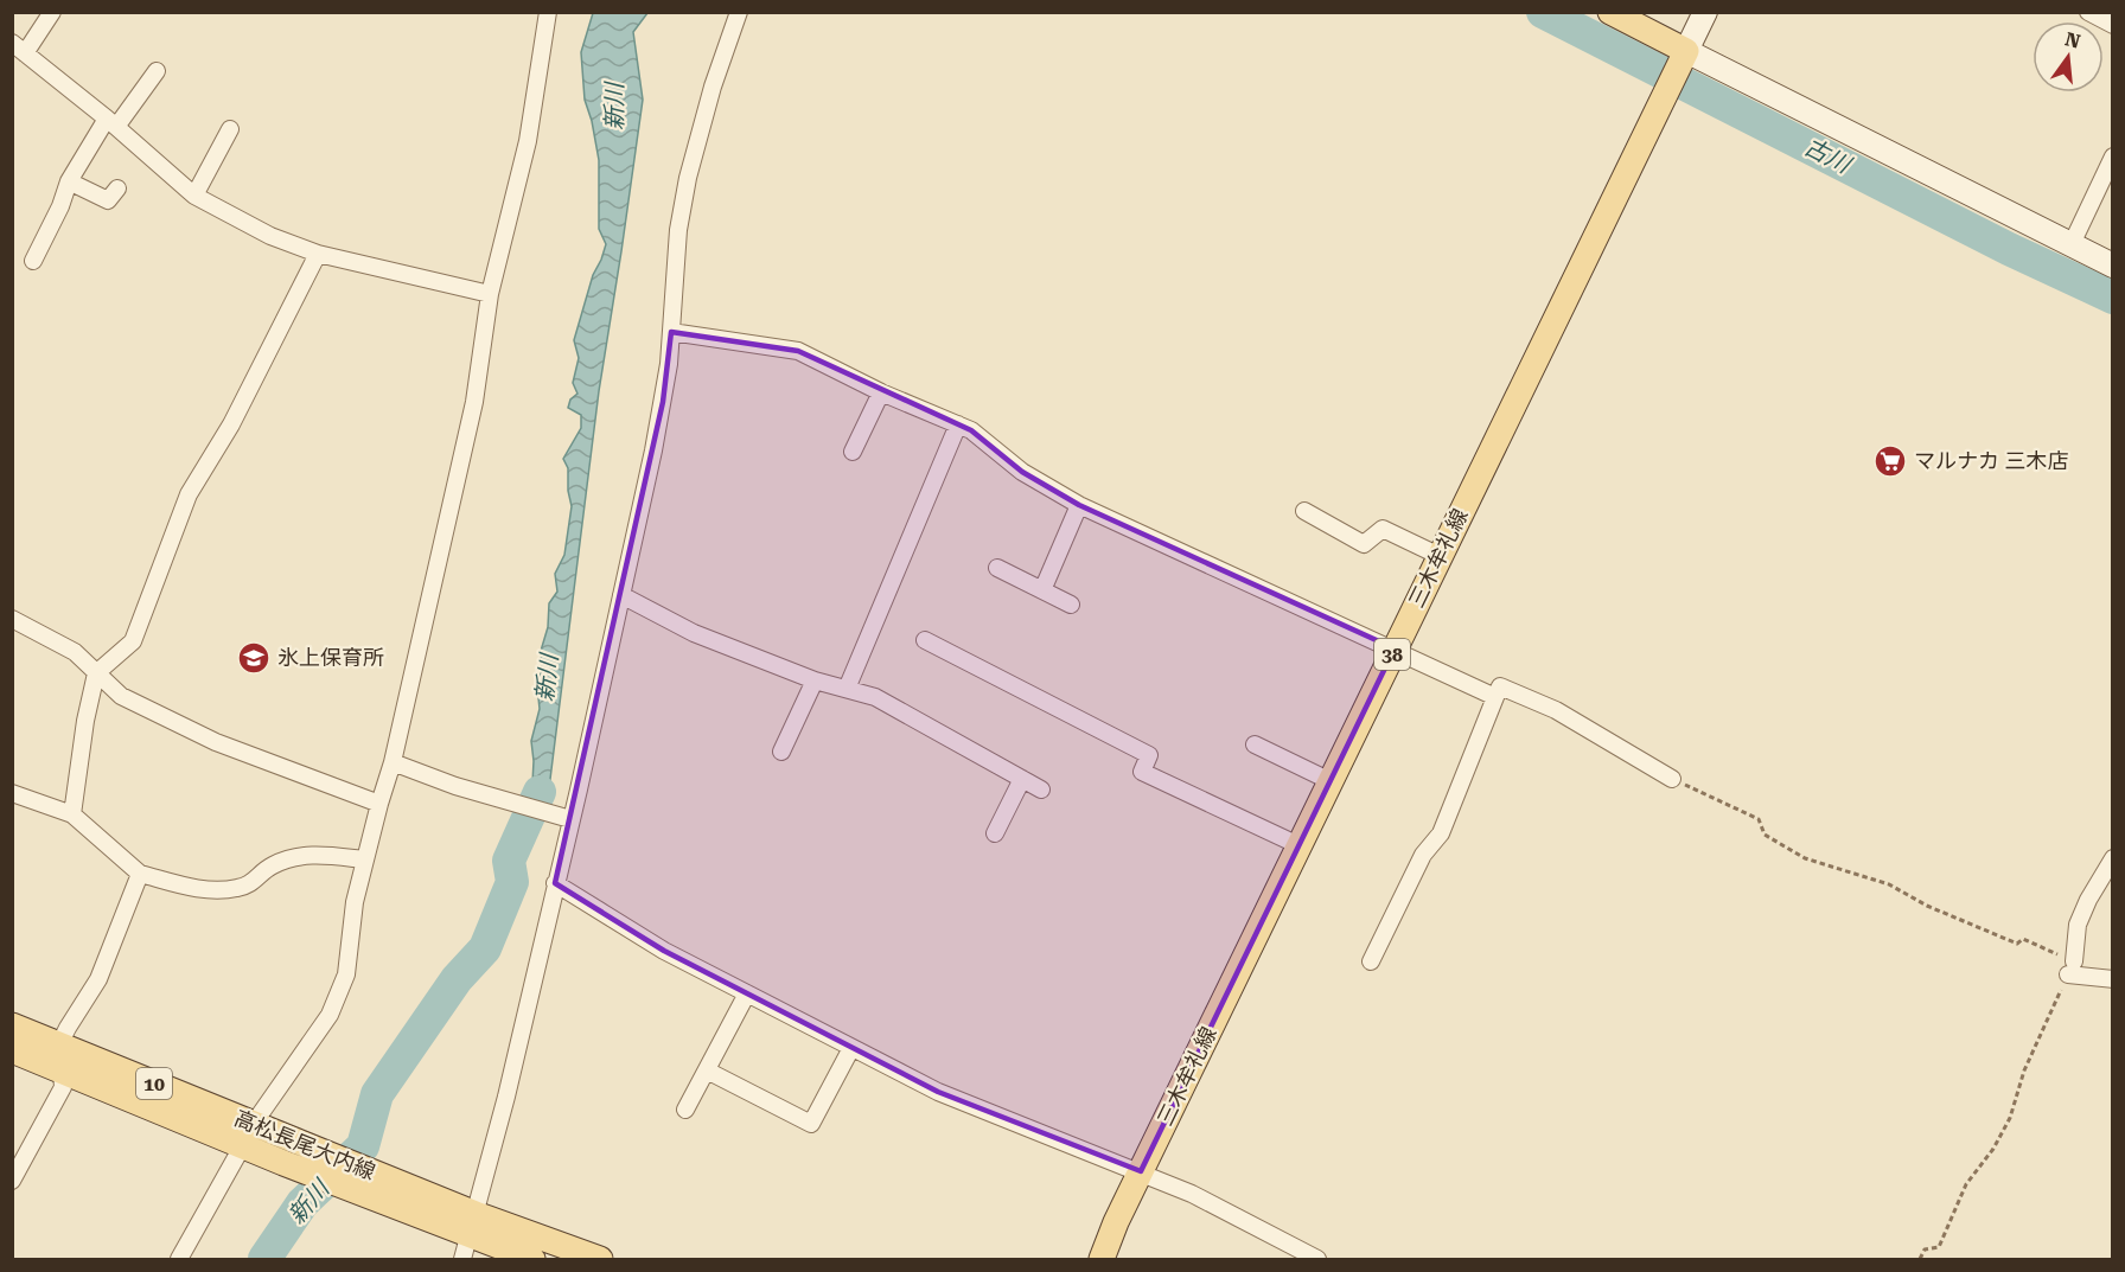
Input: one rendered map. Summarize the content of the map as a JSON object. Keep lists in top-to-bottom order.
{
  "streets": {
    "main road": [
      "三木牟礼線",
      "38",
      "10",
      "高松長尾大内線"
    ]
  },
  "water": ["新川", "古川"],
  "places": {
    "supermarket": ["マルナカ 三木店"],
    "school or university": ["氷上保育所"]
  },
  "north": "top"
}
